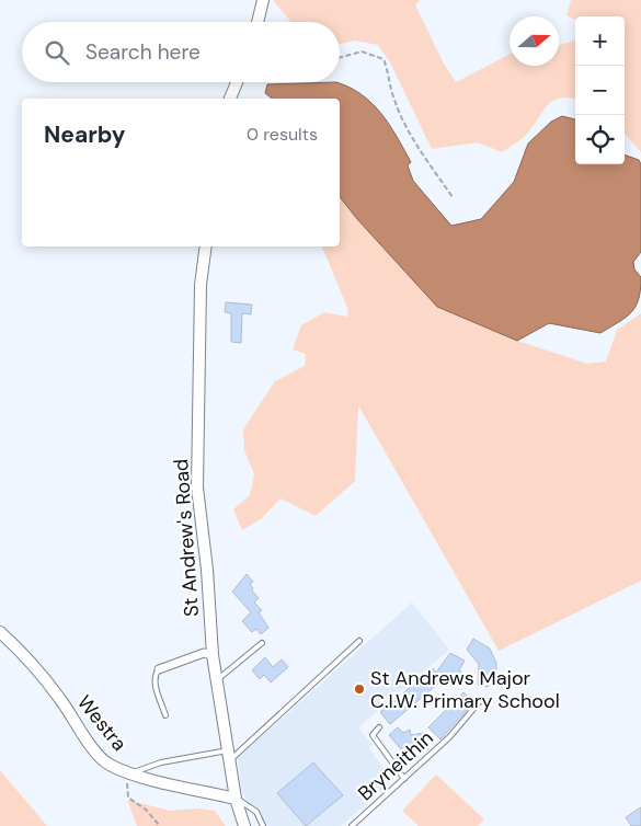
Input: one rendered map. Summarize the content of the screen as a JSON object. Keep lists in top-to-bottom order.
{
  "streets": {
    "street": ["St Andrew's Road", "Westra"],
    "lane": ["Bryneithin"]
  },
  "crossings": [
    ["St Andrew's Road", "Westra"]
  ],
  "places": ["St Andrews Major C.I.W. Primary School"],
  "north": "right",
  "page": {
    "map_buttons": ["+", "−"],
    "search": "Search here",
    "heading": ["Nearby", "0 results"]
  }
}
